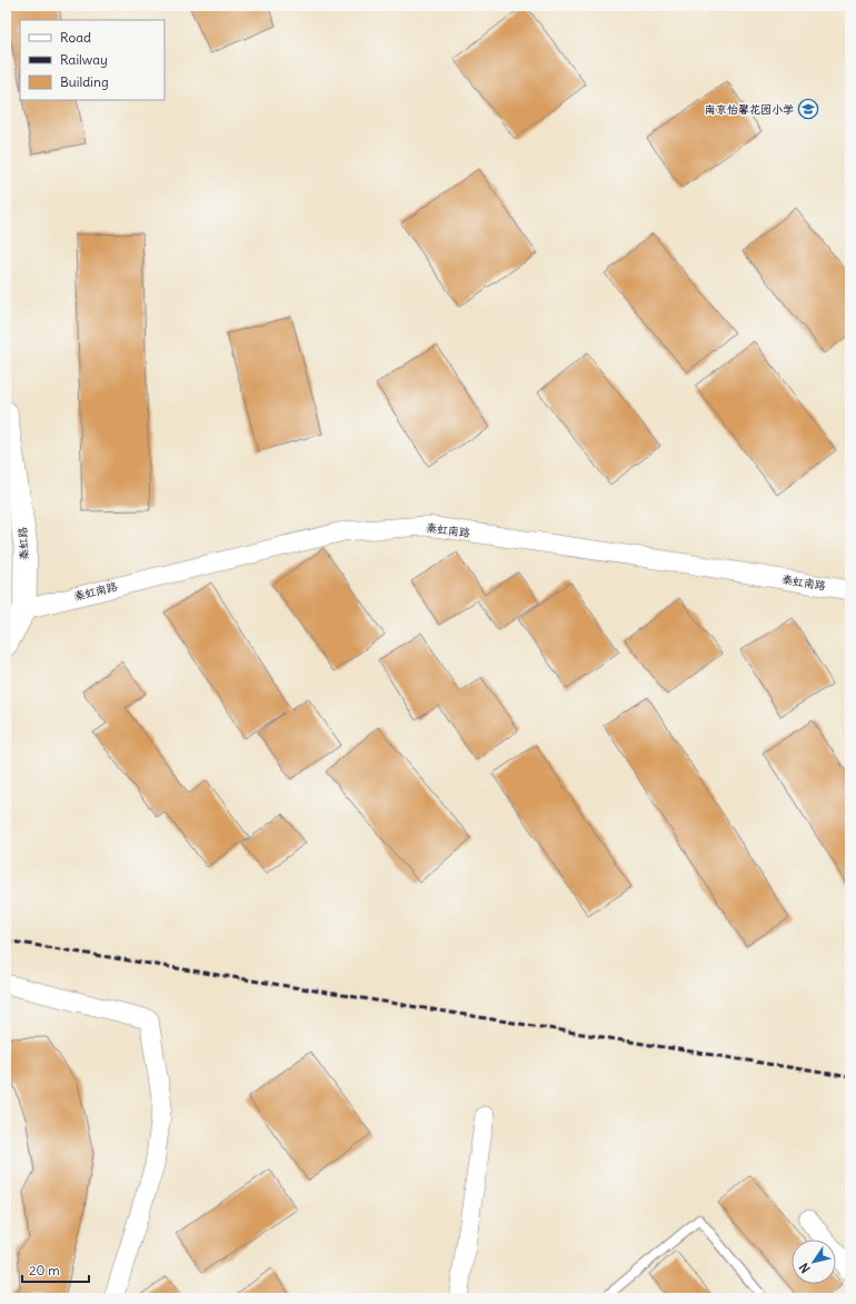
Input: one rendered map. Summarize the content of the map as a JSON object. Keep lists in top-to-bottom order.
{
  "streets": {
    "street": ["秦虹南路", "秦虹路"]
  },
  "crossings": [
    ["秦虹南路", "秦虹路"]
  ],
  "places": {
    "school or university": ["南京怡馨花园小学"]
  },
  "legend": ["Road", "Railway", "Building"],
  "scale_bar": "20 m",
  "north": "bottom left"
}
